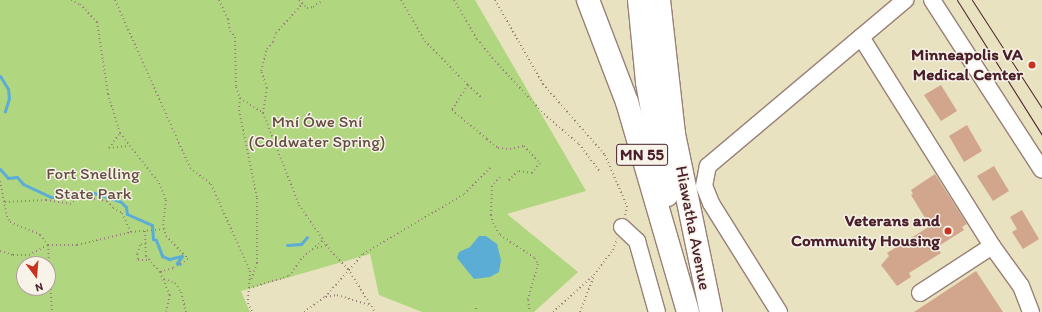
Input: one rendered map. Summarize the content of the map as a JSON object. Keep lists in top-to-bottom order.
{
  "streets": {
    "highway": ["MN 55", "Hiawatha Avenue"]
  },
  "crossings": [
    ["MN 55", "Hiawatha Avenue"]
  ],
  "parks": ["Mní Ówe Sní (Coldwater Spring)", "Fort Snelling State Park"],
  "places": ["Minneapolis VA Medical Center", "Veterans and Community Housing"],
  "north": "bottom"
}
